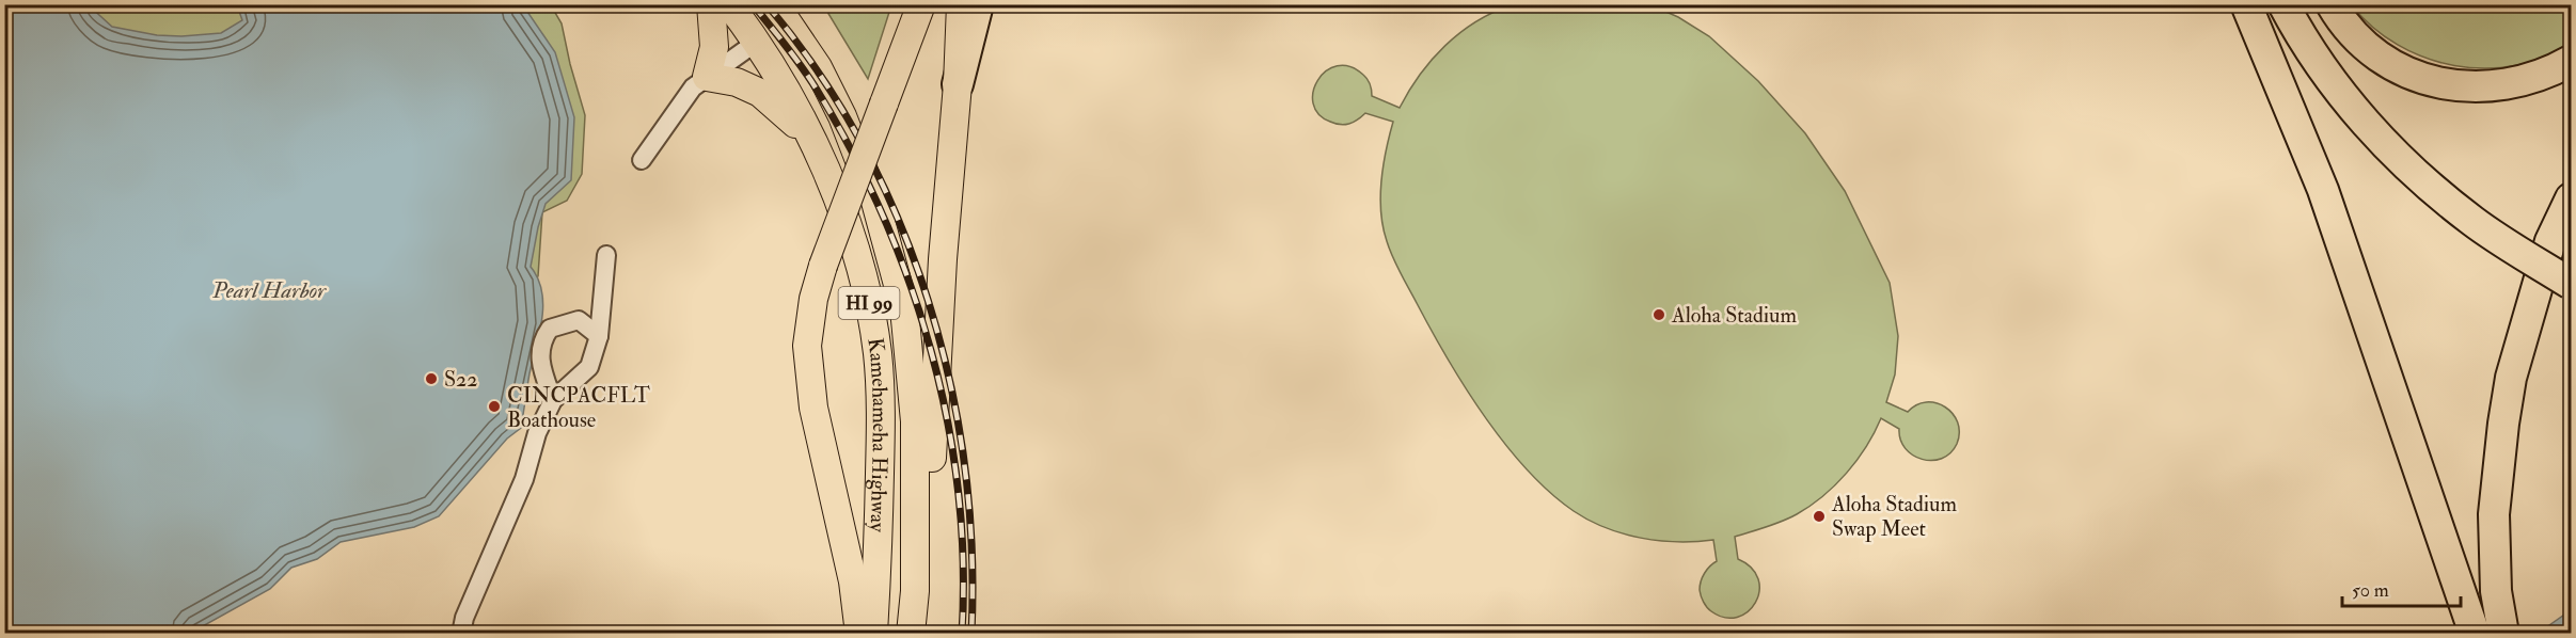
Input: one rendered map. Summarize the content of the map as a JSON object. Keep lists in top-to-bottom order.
{
  "streets": {
    "main road": ["HI 99", "Kamehameha Highway"]
  },
  "water": ["Pearl Harbor"],
  "places": [
    "Aloha Stadium",
    "S22",
    "CINCPACFLT Boathouse",
    "Aloha Stadium Swap Meet"
  ],
  "scale_bar": "50 m"
}
